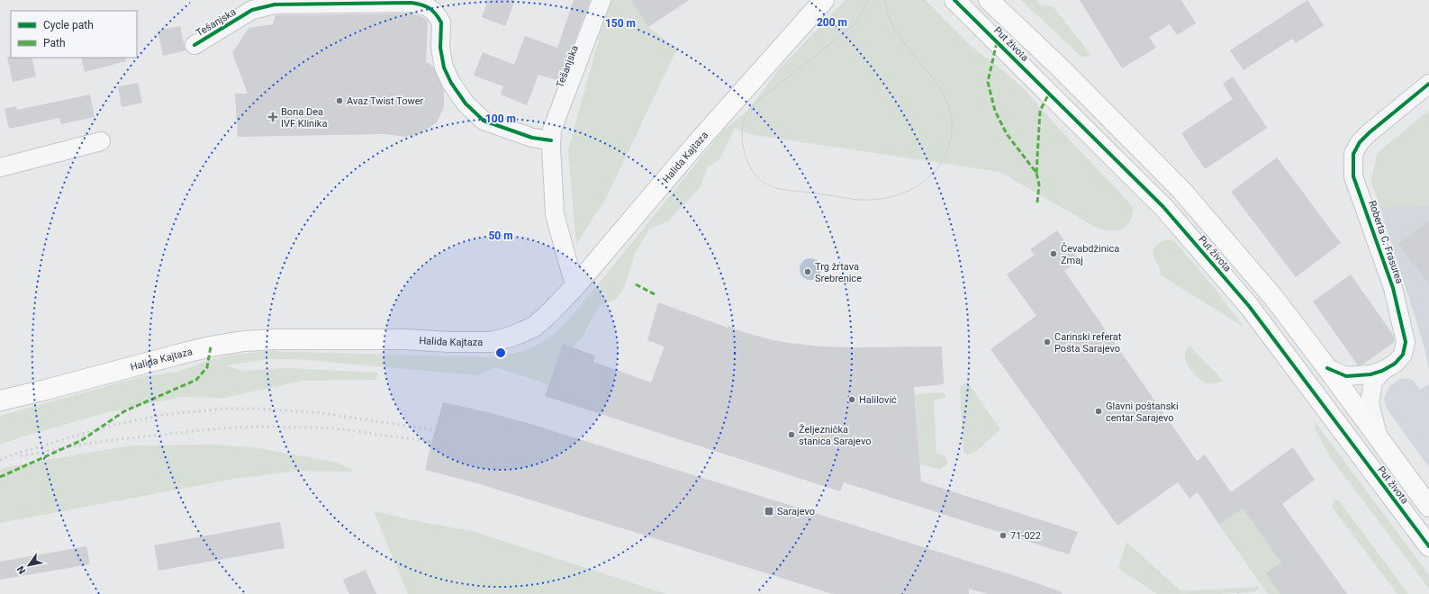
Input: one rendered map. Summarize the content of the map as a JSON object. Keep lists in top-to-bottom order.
{
  "streets": {
    "street": [
      "Tešanjska",
      "Put života",
      "Halida Kajtaza",
      "Roberta C. Frasurea"
    ]
  },
  "crossings": [
    ["Tešanjska", "Halida Kajtaza"],
    ["Put života", "Roberta C. Frasurea"]
  ],
  "places": {
    "other": [
      "Avaz Twist Tower",
      "Čevabdžinica Zmaj",
      "Trg žrtava Srebrenice",
      "Carinski referat Pošta Sarajevo",
      "Halilović",
      "Glavni poštanski centar Sarajevo",
      "Željeznička stanica Sarajevo",
      "71-022"
    ],
    "health": ["Bona Dea IVF Klinika"],
    "transit": ["Sarajevo"]
  },
  "legend": ["Cycle path", "Path"],
  "north": "bottom left",
  "rings": [
    "200 m",
    "150 m",
    "100 m",
    "50 m"
  ]
}
